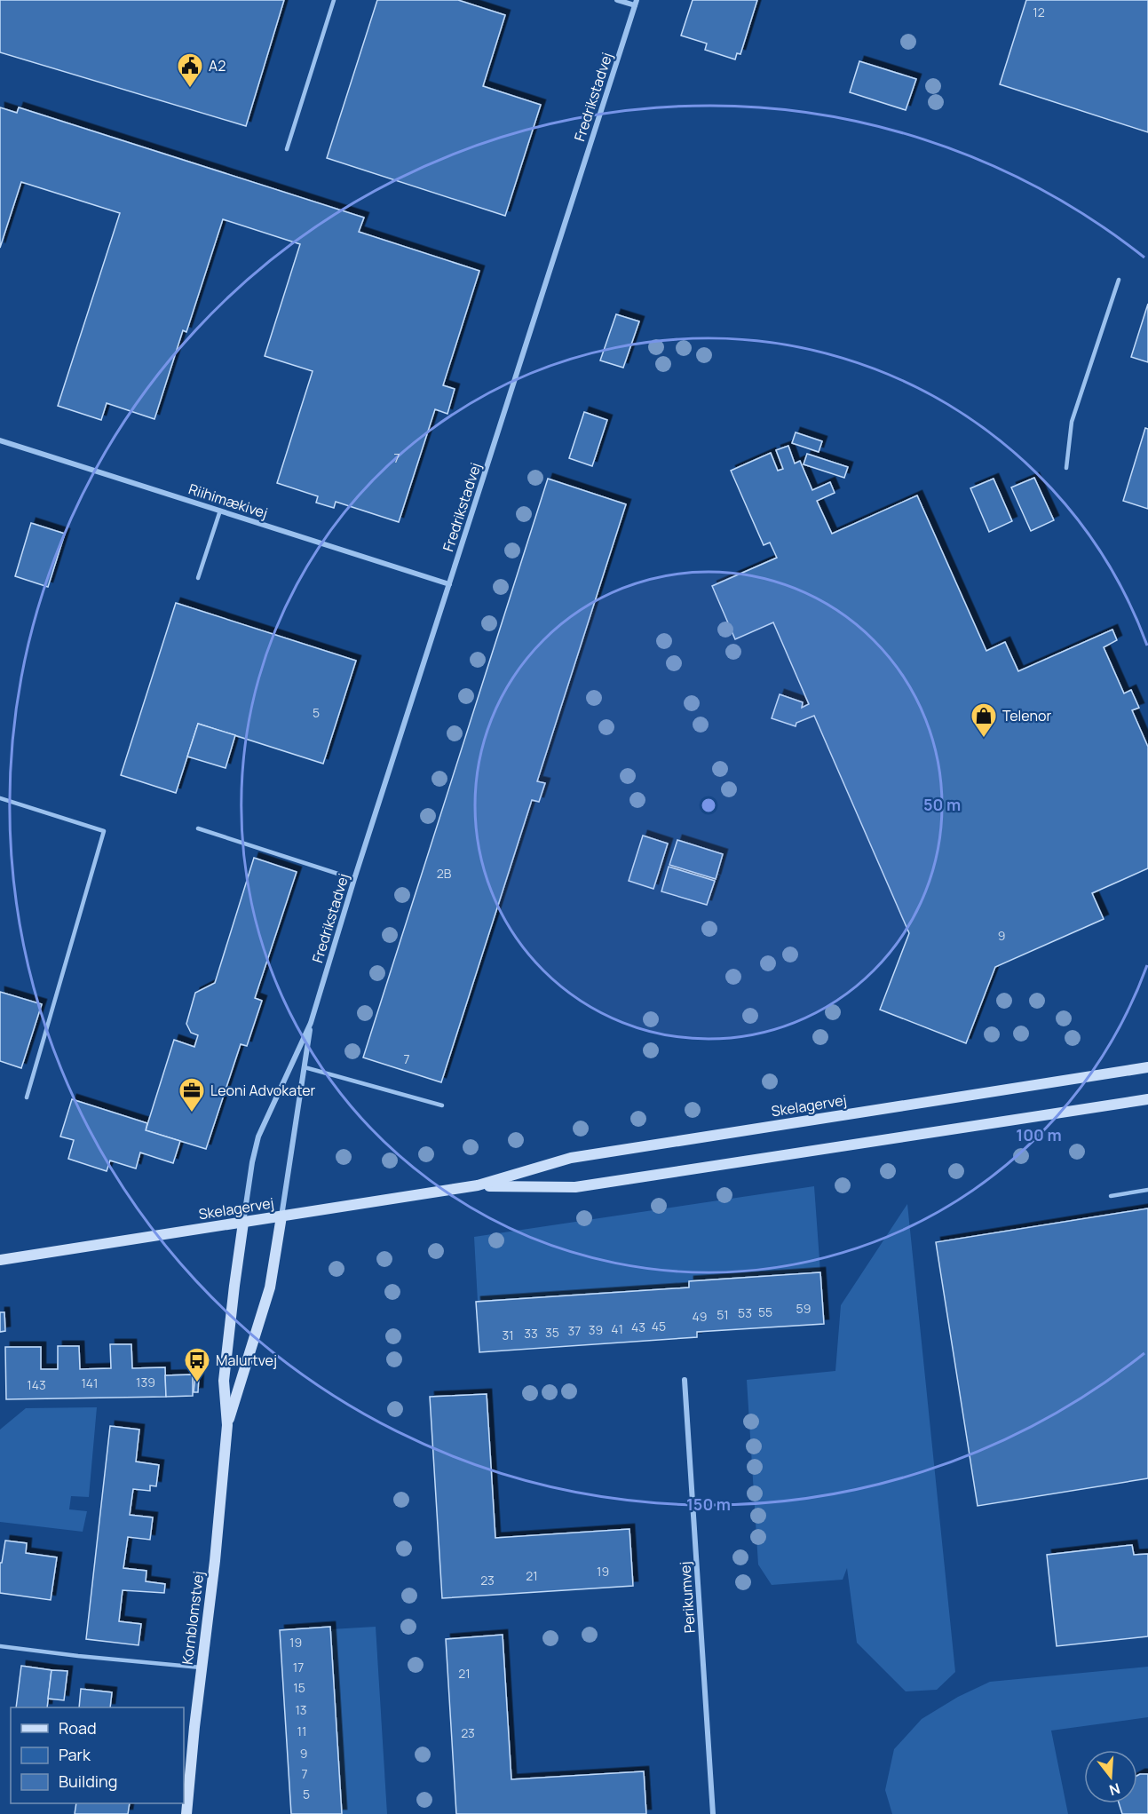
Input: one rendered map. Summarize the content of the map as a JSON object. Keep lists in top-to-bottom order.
{
  "streets": {
    "street": [
      "Fredrikstadvej",
      "Riihimækivej",
      "Skelagervej",
      "Perikumvej",
      "Kornblomstvej"
    ]
  },
  "crossings": [
    ["Fredrikstadvej", "Riihimækivej"],
    ["Fredrikstadvej", "Skelagervej"],
    ["Fredrikstadvej", "Kornblomstvej"],
    ["Skelagervej", "Kornblomstvej"]
  ],
  "places": {
    "public building": ["A2"],
    "shop": ["Telenor"],
    "office": ["Leoni Advokater"],
    "bus stop": ["Malurtvej"]
  },
  "house_numbers": [
    "12",
    "7",
    "5",
    "2B",
    "9",
    "7",
    "59",
    "55",
    "53",
    "51",
    "49",
    "45",
    "43",
    "41",
    "39",
    "37",
    "35",
    "33",
    "31",
    "139",
    "141",
    "143",
    "19",
    "21",
    "23",
    "19",
    "17",
    "21",
    "15",
    "13",
    "11",
    "23",
    "9",
    "7",
    "5"
  ],
  "legend": ["Road", "Park", "Building"],
  "north": "bottom",
  "rings": ["50 m", "100 m", "150 m"]
}
